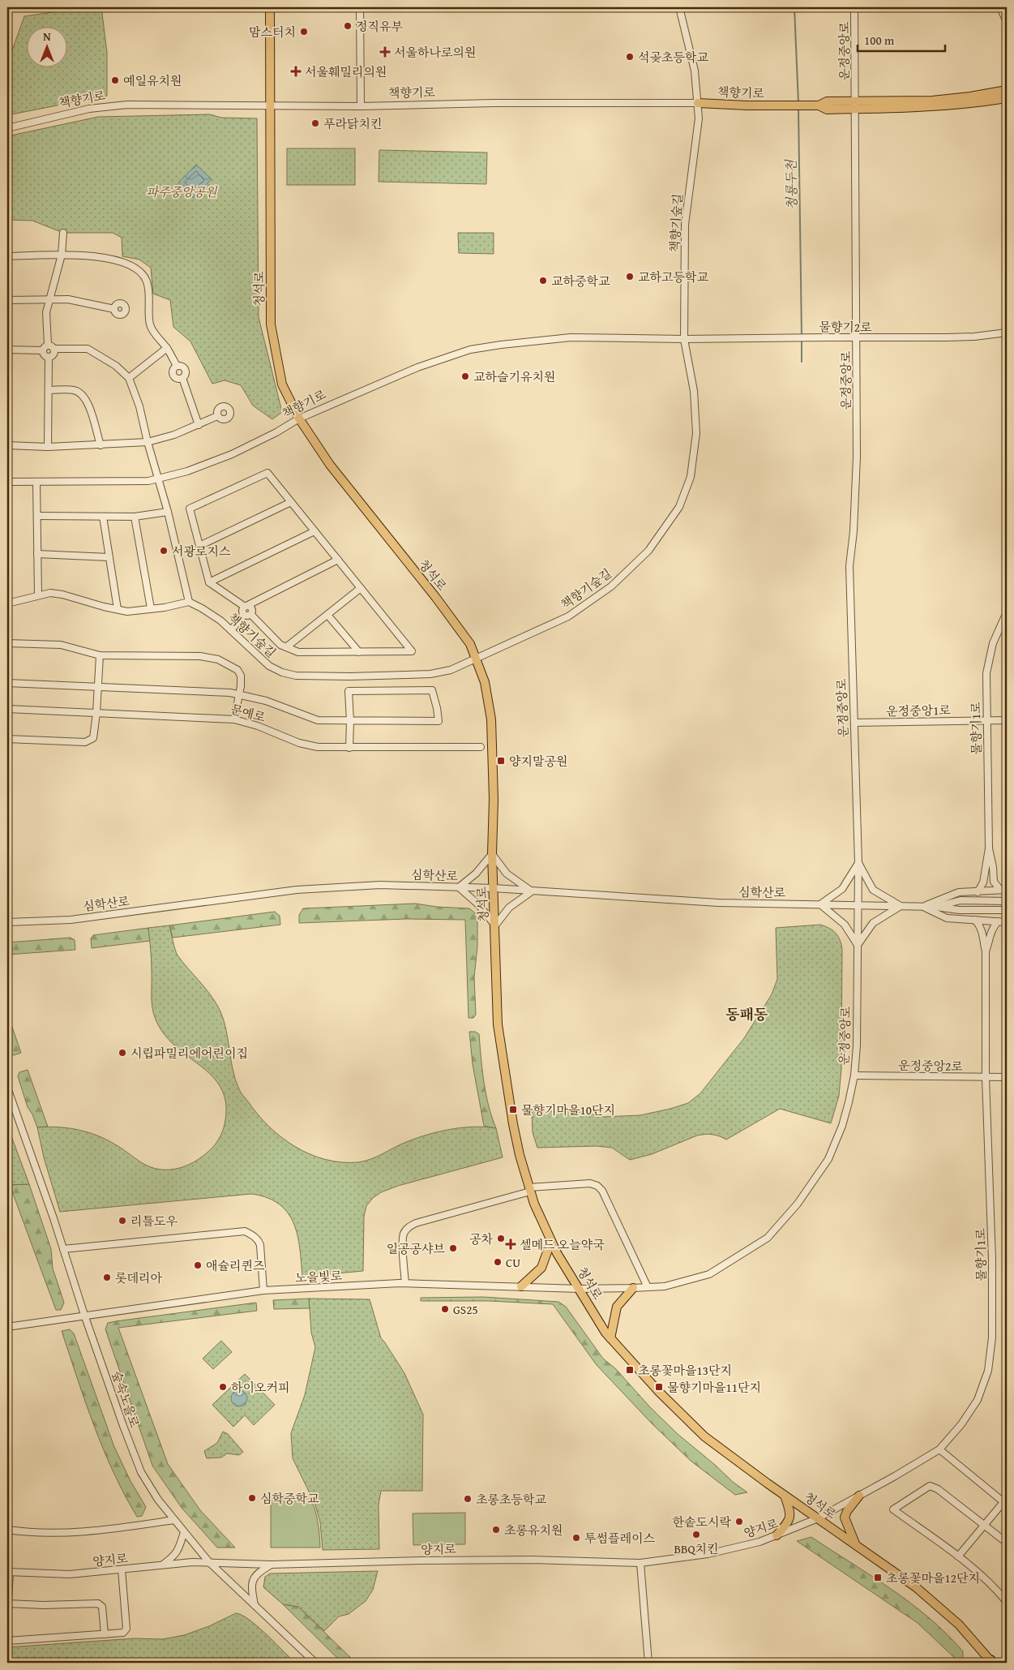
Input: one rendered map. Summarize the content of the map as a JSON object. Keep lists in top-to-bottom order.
{
  "streets": {
    "main road": ["책향기로", "청석로"],
    "street": [
      "운정중앙로",
      "책향기숲길",
      "물향기2로",
      "운정중앙1로",
      "문예로",
      "물향기1로",
      "심학산로",
      "운정중앙2로",
      "노을빛로",
      "숲속노을로",
      "양지로"
    ]
  },
  "crossings": [
    ["운정중앙로", "책향기로"],
    ["운정중앙로", "물향기2로"],
    ["운정중앙로", "운정중앙1로"],
    ["운정중앙로", "심학산로"],
    ["운정중앙로", "운정중앙2로"],
    ["운정중앙로", "노을빛로"],
    ["책향기로", "책향기숲길"],
    ["책향기로", "청석로"],
    ["책향기로", "물향기2로"],
    ["책향기숲길", "청석로"],
    ["책향기숲길", "물향기2로"],
    ["청석로", "심학산로"],
    ["청석로", "노을빛로"],
    ["청석로", "양지로"],
    ["운정중앙1로", "물향기1로"],
    ["물향기1로", "운정중앙2로"],
    ["물향기1로", "양지로"],
    ["노을빛로", "숲속노을로"],
    ["숲속노을로", "양지로"]
  ],
  "districts": ["동패동"],
  "water": ["청룡두천"],
  "parks": ["파주중앙공원"],
  "places": {
    "other": [
      "정직유부",
      "맘스터치",
      "석곶초등학교",
      "예일유치원",
      "푸라닭치킨",
      "교하고등학교",
      "교하중학교",
      "교하슬기유치원",
      "서광로지스",
      "시립파밀리에어린이집",
      "리틀도우",
      "공차",
      "일공공샤브",
      "CU",
      "애슐리퀸즈",
      "롯데리아",
      "GS25",
      "하이오커피",
      "심학중학교",
      "초롱초등학교",
      "한솥도시락",
      "초롱유치원",
      "BBQ치킨",
      "투썸플레이스"
    ],
    "health": ["서울하나로의원", "서울훼밀리의원", "셀메드 오늘약국"],
    "transit": [
      "양지말공원",
      "물향기마을10단지",
      "초롱꽃마을13단지",
      "물향기마을11단지",
      "초롱꽃마을12단지"
    ]
  },
  "scale_bar": "100 m",
  "north": "top"
}
